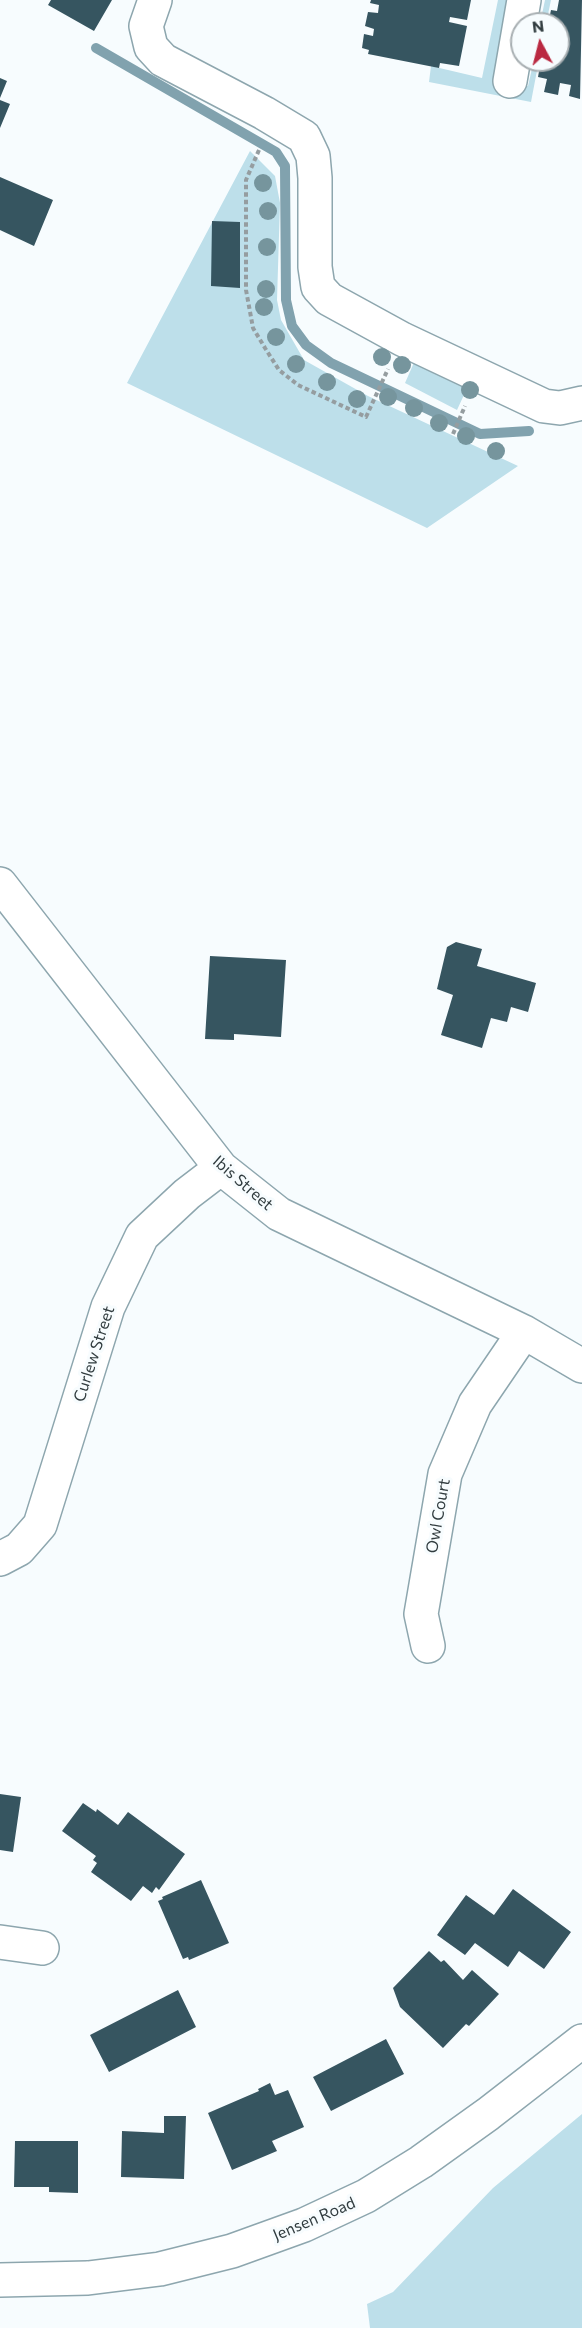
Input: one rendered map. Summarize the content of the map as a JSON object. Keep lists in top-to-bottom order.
{
  "streets": {
    "street": [
      "Ibis Street",
      "Curlew Street",
      "Owl Court",
      "Jensen Road"
    ]
  },
  "crossings": [
    ["Ibis Street", "Curlew Street"],
    ["Ibis Street", "Owl Court"]
  ],
  "north": "top"
}
